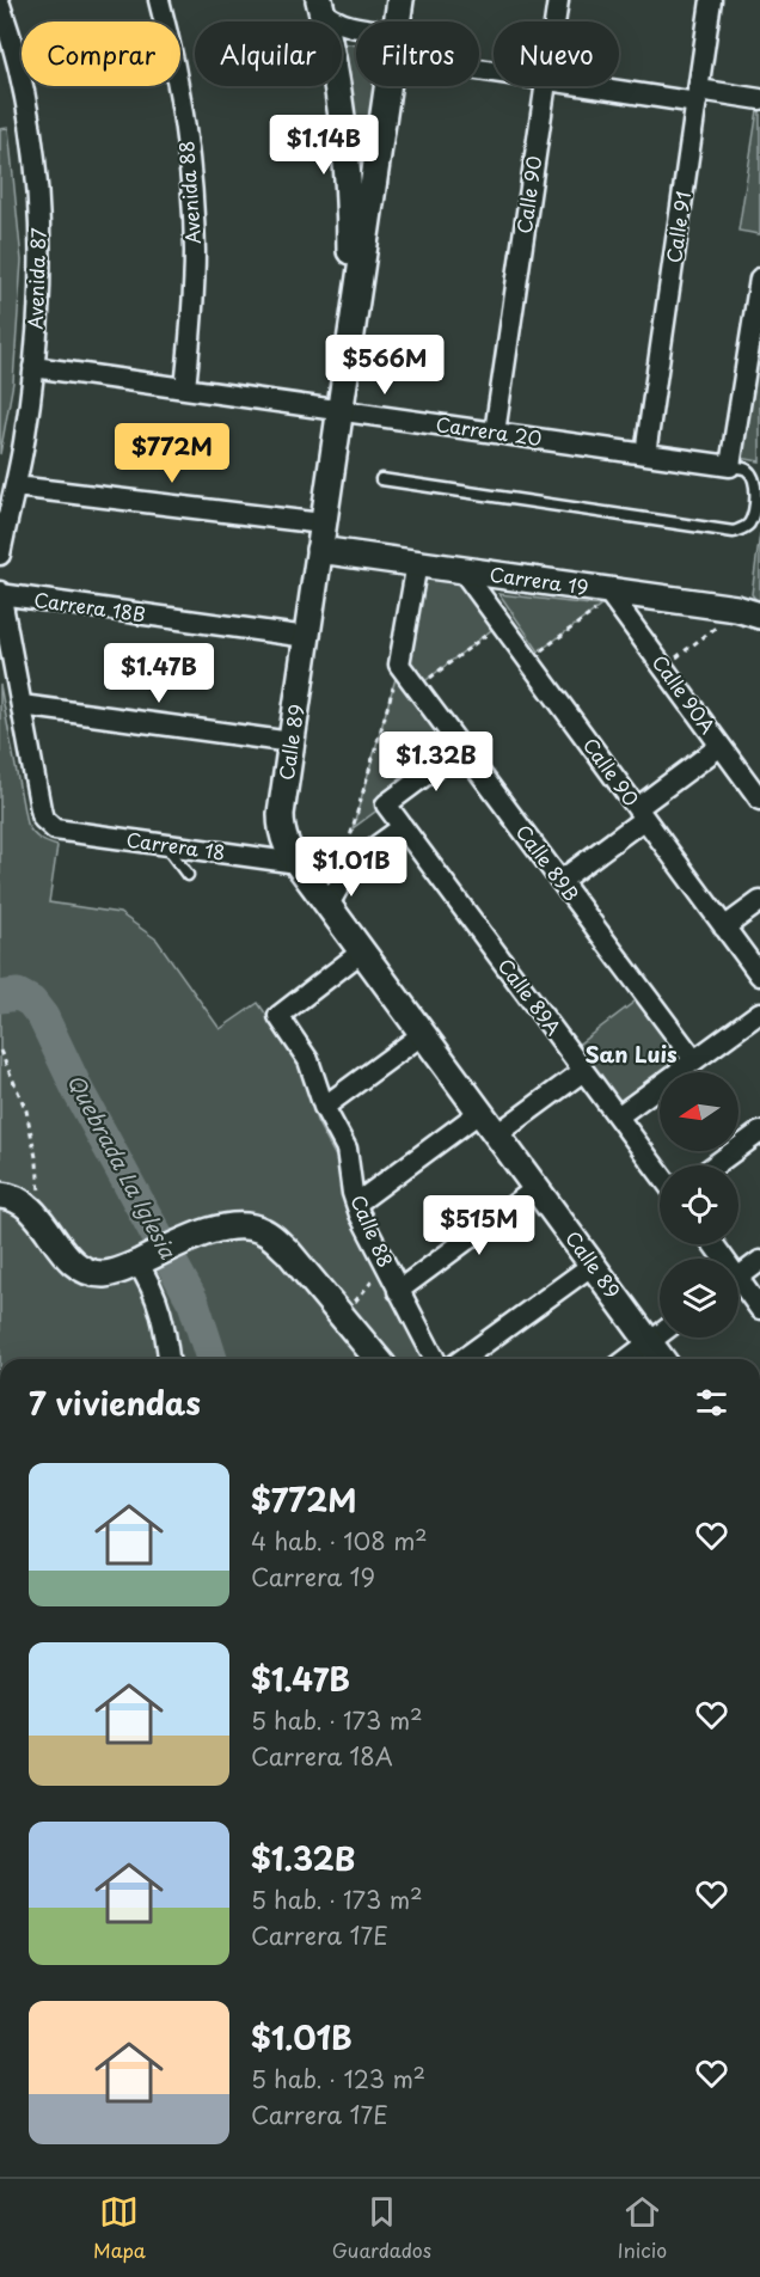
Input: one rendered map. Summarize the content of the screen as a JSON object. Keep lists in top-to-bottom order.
{
  "streets": {
    "street": [
      "Avenida 88",
      "Calle 90",
      "Calle 91",
      "Avenida 87",
      "Carrera 20",
      "Carrera 19",
      "Carrera 18B",
      "Calle 90A",
      "Calle 89",
      "Carrera 18",
      "Calle 89B",
      "Calle 89A",
      "Calle 88"
    ]
  },
  "crossings": [
    ["Avenida 88", "Carrera 20"],
    ["Calle 90", "Carrera 20"],
    ["Calle 90", "Carrera 19"],
    ["Calle 91", "Carrera 20"],
    ["Avenida 87", "Carrera 20"],
    ["Carrera 20", "Calle 89"],
    ["Carrera 19", "Calle 90A"],
    ["Carrera 19", "Calle 89"],
    ["Carrera 18B", "Calle 89"],
    ["Calle 89", "Carrera 18"],
    ["Calle 89", "Calle 88"],
    ["Calle 89B", "Calle 89A"]
  ],
  "districts": ["San Luis"],
  "water": ["Quebrada La Iglesia"],
  "north": "left",
  "page": {
    "chip": [
      "Comprar",
      "Alquilar",
      "Filtros",
      "Nuevo"
    ],
    "price": [
      "$1.14B",
      "$566M",
      "$772M",
      "$1.47B",
      "$1.32B",
      "$1.01B",
      "$515M"
    ],
    "heading": "7 viviendas",
    "list": [
      {
        "name": "$772M",
        "note": "4 hab. · 108 m² · Carrera 19"
      },
      {
        "name": "$1.47B",
        "note": "5 hab. · 173 m² · Carrera 18A"
      },
      {
        "name": "$1.32B",
        "note": "5 hab. · 173 m² · Carrera 17E"
      },
      {
        "name": "$1.01B",
        "note": "5 hab. · 123 m² · Carrera 17E"
      }
    ],
    "tabs": ["Mapa", "Guardados", "Inicio"]
  }
}
